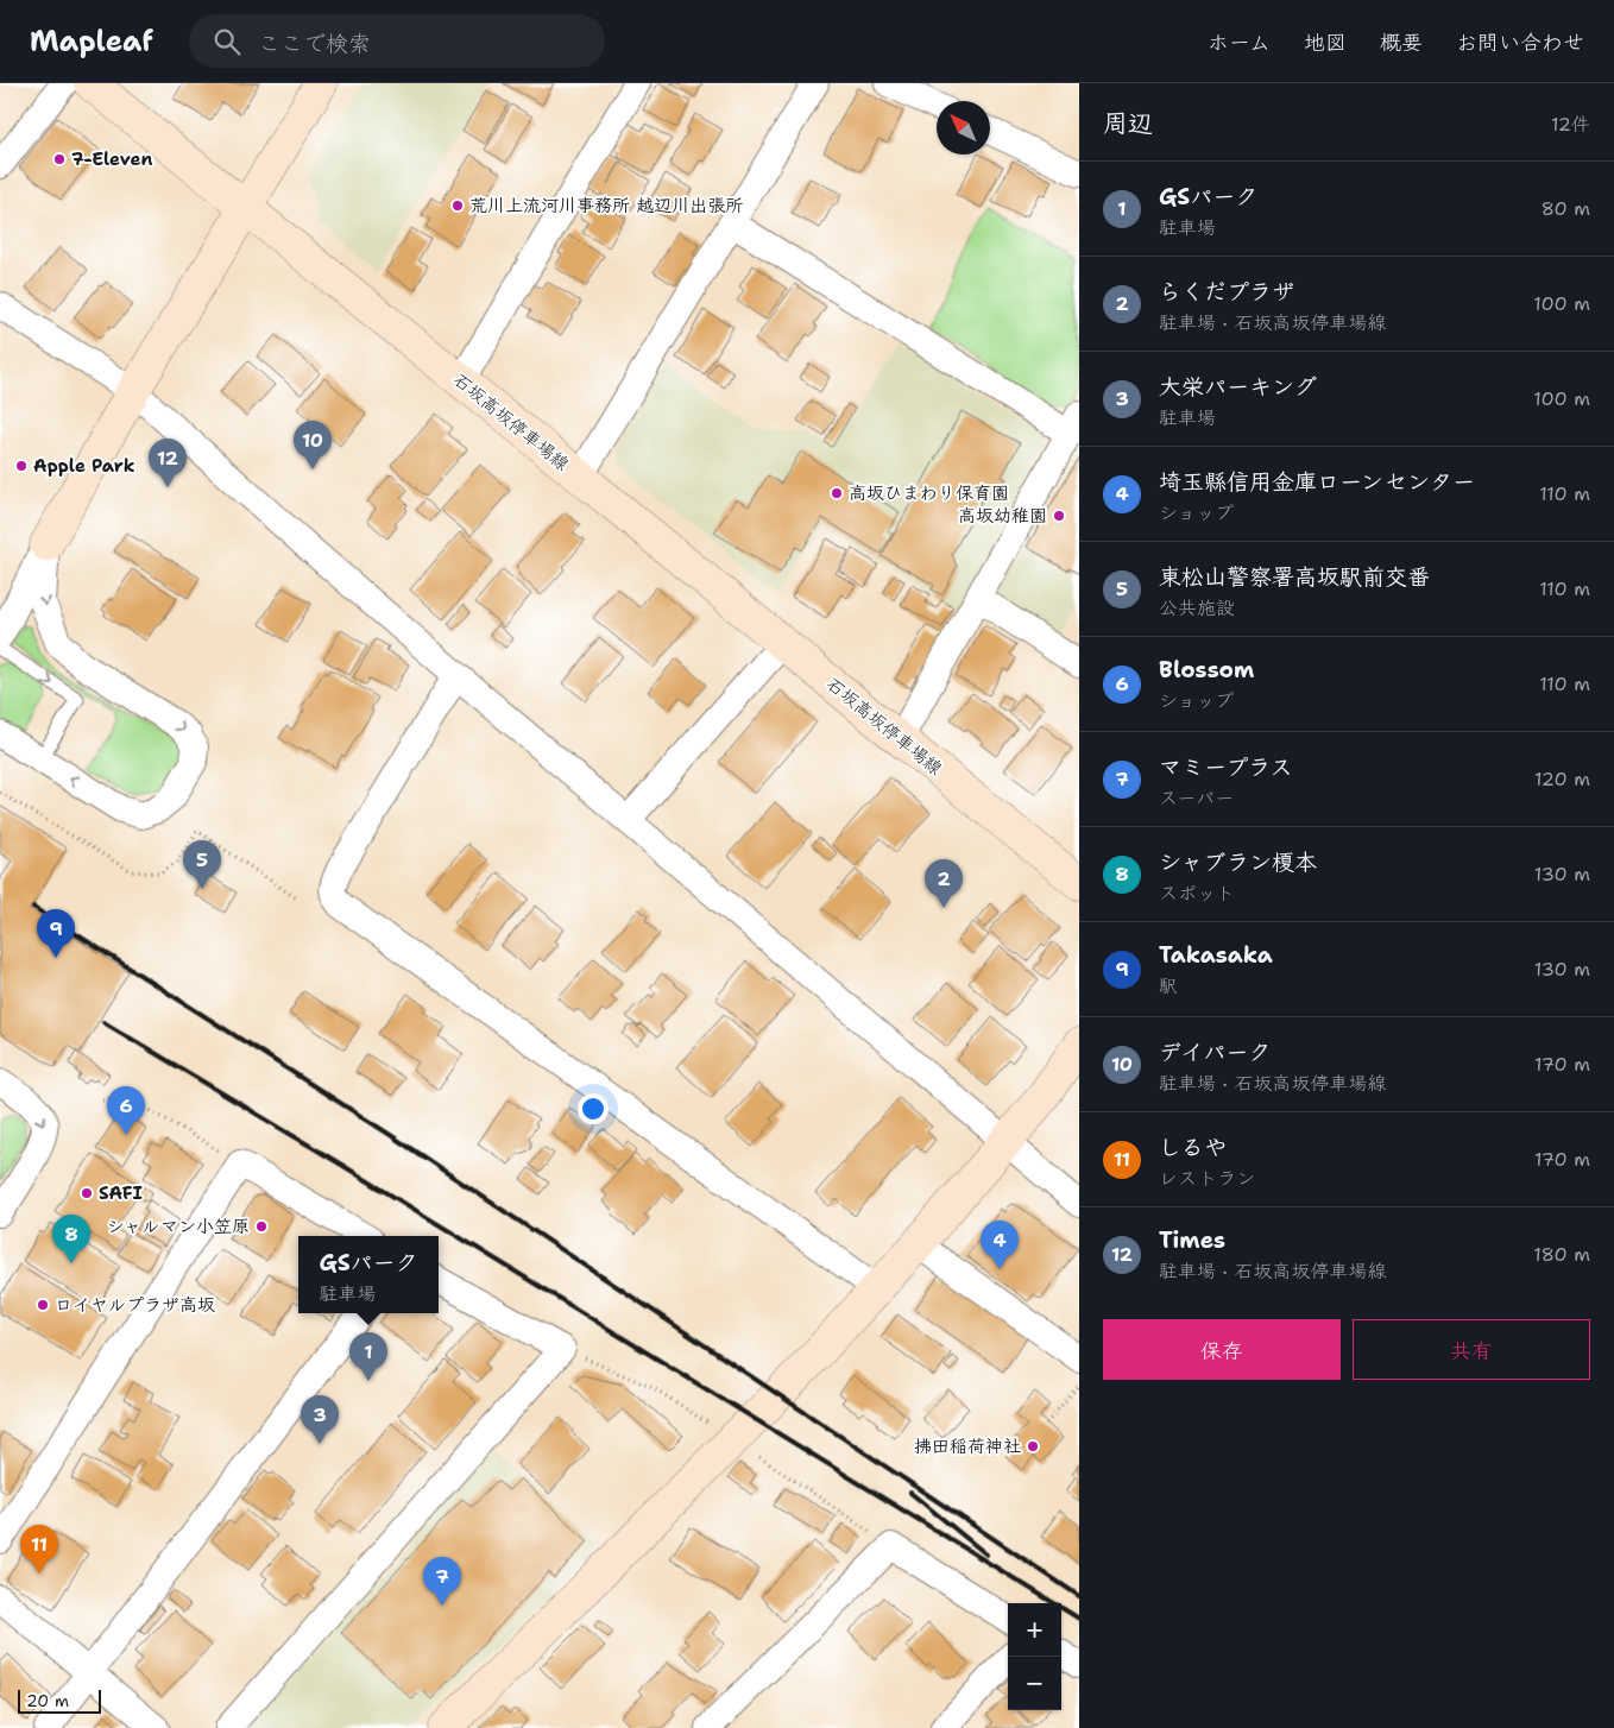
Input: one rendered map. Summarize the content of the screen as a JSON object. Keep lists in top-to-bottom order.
{
  "streets": {
    "main road": ["石坂高坂停車場線"]
  },
  "places": [
    "7-Eleven",
    "荒川上流河川事務所 越辺川出張所",
    "Apple Park",
    "高坂ひまわり保育園",
    "高坂幼稚園",
    "SAFI",
    "シャルマン小笠原",
    "ロイヤルプラザ高坂",
    "拂田稲荷神社"
  ],
  "scale_bar": "20 m",
  "north": "top left",
  "page": {
    "header": "Mapleaf",
    "search": "ここで検索",
    "nav": [
      "ホーム",
      "地図",
      "概要",
      "お問い合わせ"
    ],
    "heading": ["周辺", "12件"],
    "list": [
      {
        "mark": "1",
        "name": "GSパーク",
        "note": "駐車場",
        "value": "80 m"
      },
      {
        "mark": "2",
        "name": "らくだプラザ",
        "note": "駐車場 · 石坂高坂停車場線",
        "value": "100 m"
      },
      {
        "mark": "3",
        "name": "大栄パーキング",
        "note": "駐車場",
        "value": "100 m"
      },
      {
        "mark": "4",
        "name": "埼玉縣信用金庫ローンセンター",
        "note": "ショップ",
        "value": "110 m"
      },
      {
        "mark": "5",
        "name": "東松山警察署高坂駅前交番",
        "note": "公共施設",
        "value": "110 m"
      },
      {
        "mark": "6",
        "name": "Blossom",
        "note": "ショップ",
        "value": "110 m"
      },
      {
        "mark": "7",
        "name": "マミープラス",
        "note": "スーパー",
        "value": "120 m"
      },
      {
        "mark": "8",
        "name": "シャブラン榎本",
        "note": "スポット",
        "value": "130 m"
      },
      {
        "mark": "9",
        "name": "Takasaka",
        "note": "駅",
        "value": "130 m"
      },
      {
        "mark": "10",
        "name": "デイパーク",
        "note": "駐車場 · 石坂高坂停車場線",
        "value": "170 m"
      },
      {
        "mark": "11",
        "name": "しるや",
        "note": "レストラン",
        "value": "170 m"
      },
      {
        "mark": "12",
        "name": "Times",
        "note": "駐車場 · 石坂高坂停車場線",
        "value": "180 m"
      }
    ],
    "pins": [
      "10",
      "12",
      "5",
      "2",
      "9",
      "6",
      "8",
      "4",
      "1",
      "3",
      "11",
      "7"
    ],
    "popup": ["GSパーク", "駐車場"],
    "buttons": ["保存", "共有"],
    "map_buttons": ["+", "−"],
    "scale": "20 m"
  }
}
